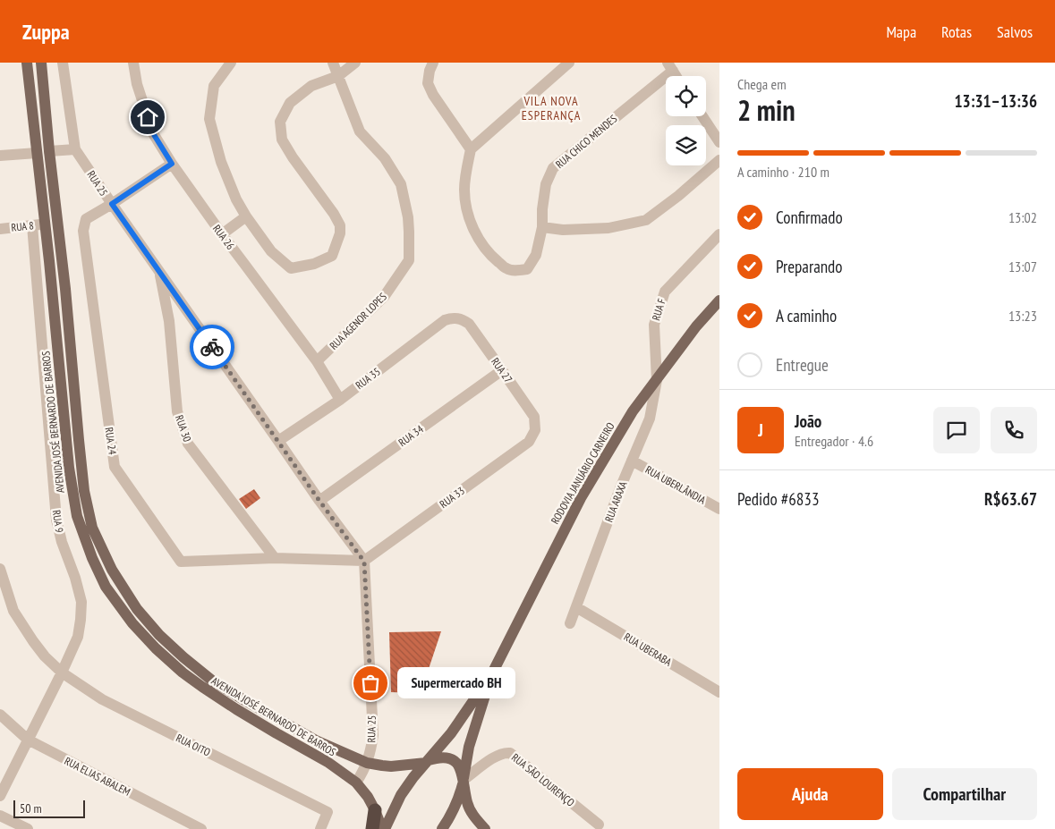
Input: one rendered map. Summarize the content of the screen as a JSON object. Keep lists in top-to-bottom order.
{
  "streets": {
    "main road": ["AVENIDA JOSÉ BERNARDO DE BARROS", "RODOVIA JANUÁRIO CARNEIRO"],
    "street": [
      "RUA CHICO MENDES",
      "RUA 25",
      "RUA 8",
      "RUA 26",
      "RUA F",
      "RUA AGENOR LOPES",
      "RUA 27",
      "RUA 35",
      "RUA 30",
      "RUA 34",
      "RUA 24",
      "RUA UBERLÂNDIA",
      "RUA 33",
      "RUA ARAXA",
      "RUA 9",
      "RUA UBERABA",
      "RUA OITO",
      "RUA ELIAS ABALEM",
      "RUA SÃO LOURENÇO"
    ]
  },
  "crossings": [
    ["RUA 25", "RUA 35"],
    ["RUA 25", "AVENIDA JOSÉ BERNARDO DE BARROS"],
    ["RUA 25", "RUA 30"],
    ["RUA 25", "RUA 34"],
    ["RUA 25", "RUA 24"],
    ["RUA 25", "RUA 33"],
    ["RUA 8", "AVENIDA JOSÉ BERNARDO DE BARROS"],
    ["RUA 8", "RUA 9"],
    ["RUA 26", "RUA AGENOR LOPES"],
    ["RUA 26", "RUA 35"],
    ["RUA 26", "RUA 24"],
    ["RUA F", "RODOVIA JANUÁRIO CARNEIRO"],
    ["RUA F", "RUA ARAXA"],
    ["RUA 27", "RUA 35"],
    ["RUA 27", "RUA 34"],
    ["RUA 27", "RUA 33"],
    ["AVENIDA JOSÉ BERNARDO DE BARROS", "RODOVIA JANUÁRIO CARNEIRO"],
    ["RUA 30", "RUA 24"],
    ["RUA 24", "RUA 33"],
    ["RODOVIA JANUÁRIO CARNEIRO", "RUA ARAXA"],
    ["RODOVIA JANUÁRIO CARNEIRO", "RUA SÃO LOURENÇO"],
    ["RUA UBERLÂNDIA", "RUA ARAXA"],
    ["RUA ARAXA", "RUA UBERABA"],
    ["RUA 9", "RUA OITO"],
    ["RUA 9", "RUA ELIAS ABALEM"]
  ],
  "districts": ["VILA NOVA ESPERANÇA"],
  "places": ["Supermercado BH"],
  "scale_bar": "50 m",
  "page": {
    "header": "Zuppa",
    "nav": ["Mapa", "Rotas", "Salvos"],
    "heading": ["2 min", "Chega em", "13:31–13:36"],
    "panel": [
      "João",
      "Entregador · 4.6",
      "Pedido #6833",
      "R$63.67"
    ],
    "bar": "A caminho · 210 m",
    "list": [
      ["Confirmado", "13:02"],
      ["Preparando", "13:07"],
      ["A caminho", "13:23"],
      "Entregue"
    ],
    "round": "J",
    "bubble": "Supermercado BH",
    "buttons": ["Ajuda", "Compartilhar"],
    "scale": "50 m"
  }
}
